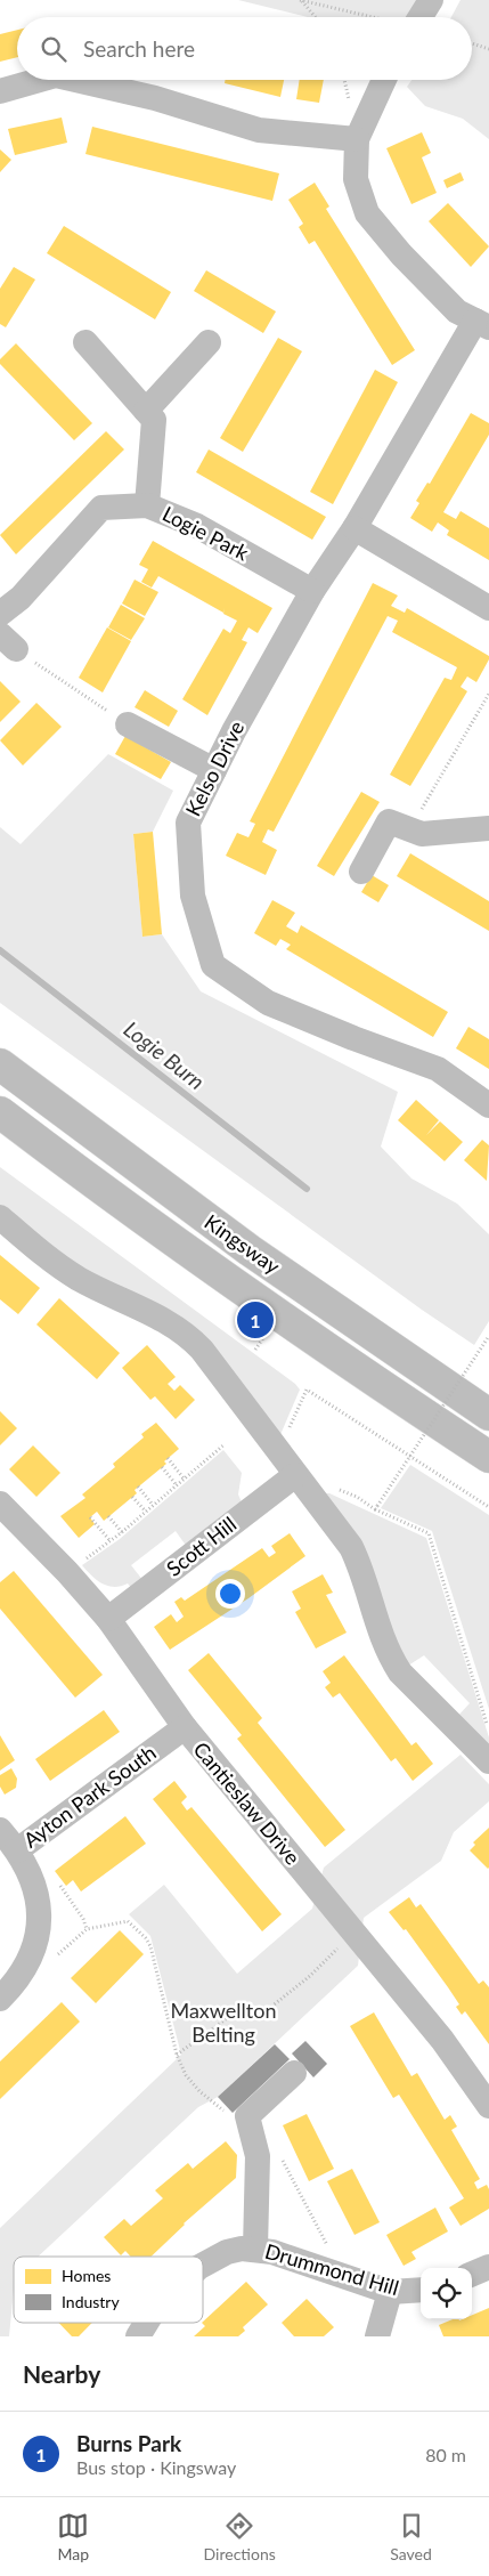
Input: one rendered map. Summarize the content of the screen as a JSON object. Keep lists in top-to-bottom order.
{
  "streets": {
    "highway": ["Kingsway"],
    "street": [
      "Logie Park",
      "Kelso Drive",
      "Scott Hill",
      "Ayton Park South",
      "Cantieslaw Drive",
      "Drummond Hill"
    ]
  },
  "crossings": [
    ["Logie Park", "Kelso Drive"],
    ["Scott Hill", "Cantieslaw Drive"],
    ["Ayton Park South", "Cantieslaw Drive"]
  ],
  "water": ["Logie Burn"],
  "parks": ["Maxwellton Belting"],
  "legend": ["Homes", "Industry"],
  "page": {
    "search": "Search here",
    "pins": "1",
    "heading": "Nearby",
    "list": [
      {
        "mark": "1",
        "name": "Burns Park",
        "note": "Bus stop · Kingsway",
        "value": "80 m"
      }
    ],
    "nav": ["Map", "Directions", "Saved"]
  }
}
